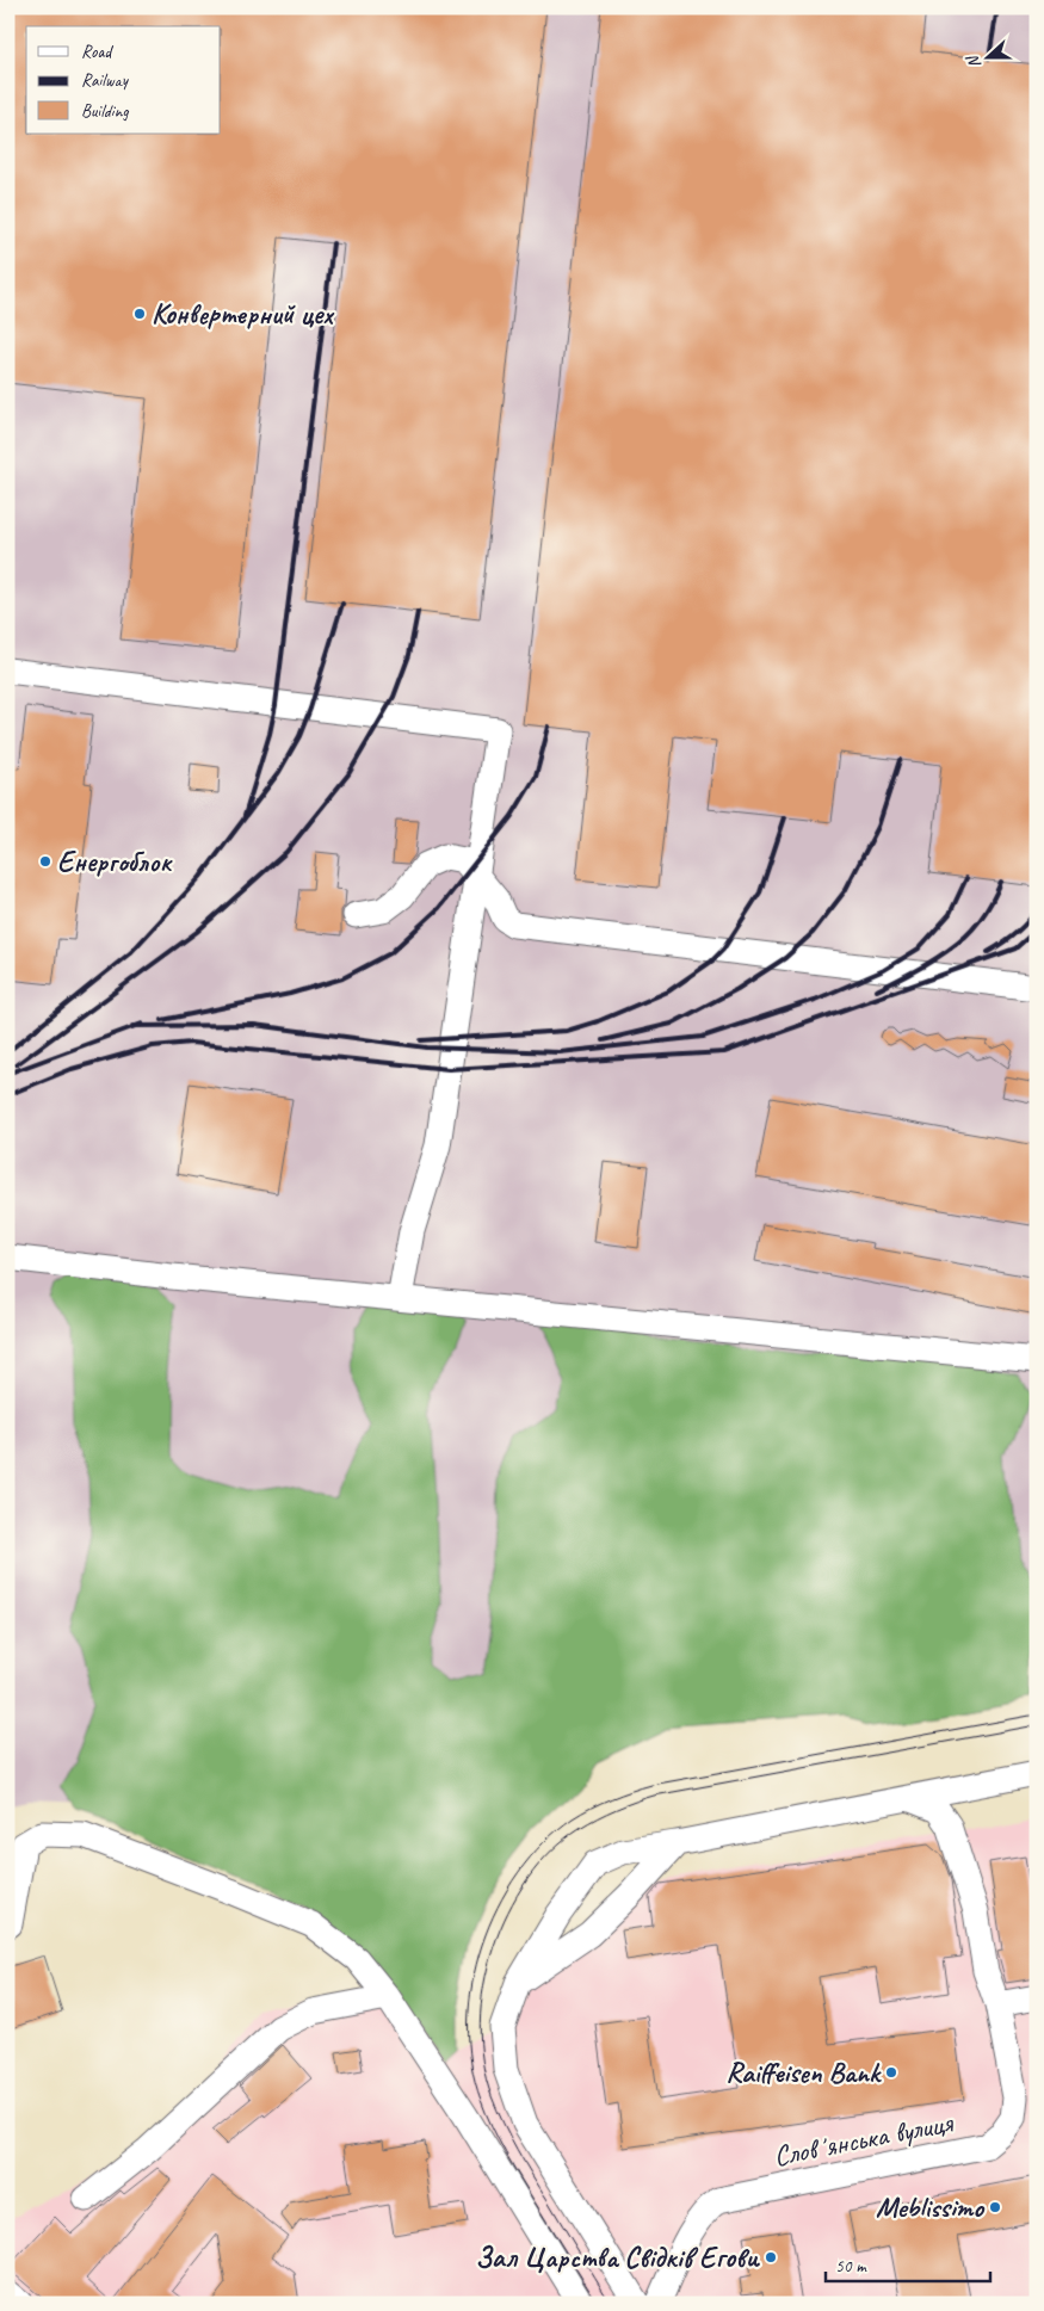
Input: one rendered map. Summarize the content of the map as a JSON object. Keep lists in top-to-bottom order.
{
  "streets": {
    "street": ["Словʼянська вулиця"]
  },
  "places": [
    "Конвертерний цех",
    "Енергоблок",
    "Raiffeisen Bank",
    "Meblissimo",
    "Зал Царства Свiдкiв Егови"
  ],
  "legend": ["Road", "Railway", "Building"],
  "scale_bar": "50 m",
  "north": "left"
}
